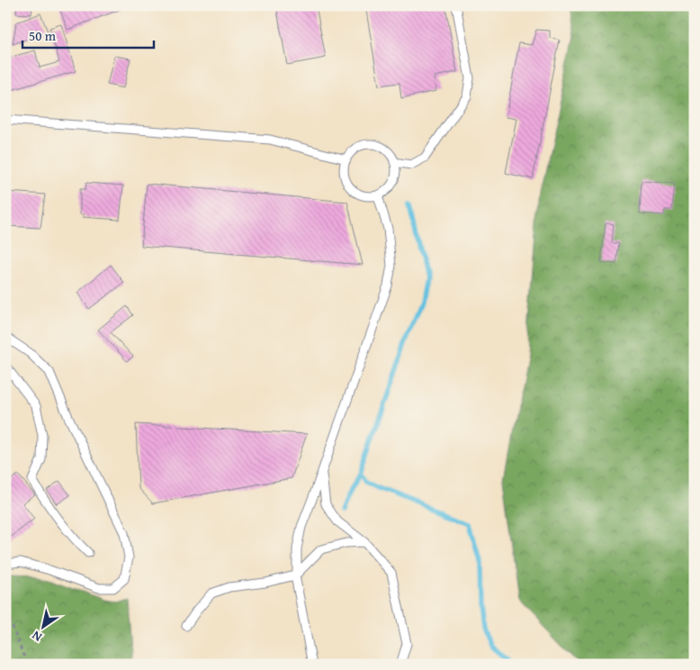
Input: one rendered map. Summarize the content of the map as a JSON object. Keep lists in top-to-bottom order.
{
  "scale_bar": "50 m",
  "north": "bottom left"
}
